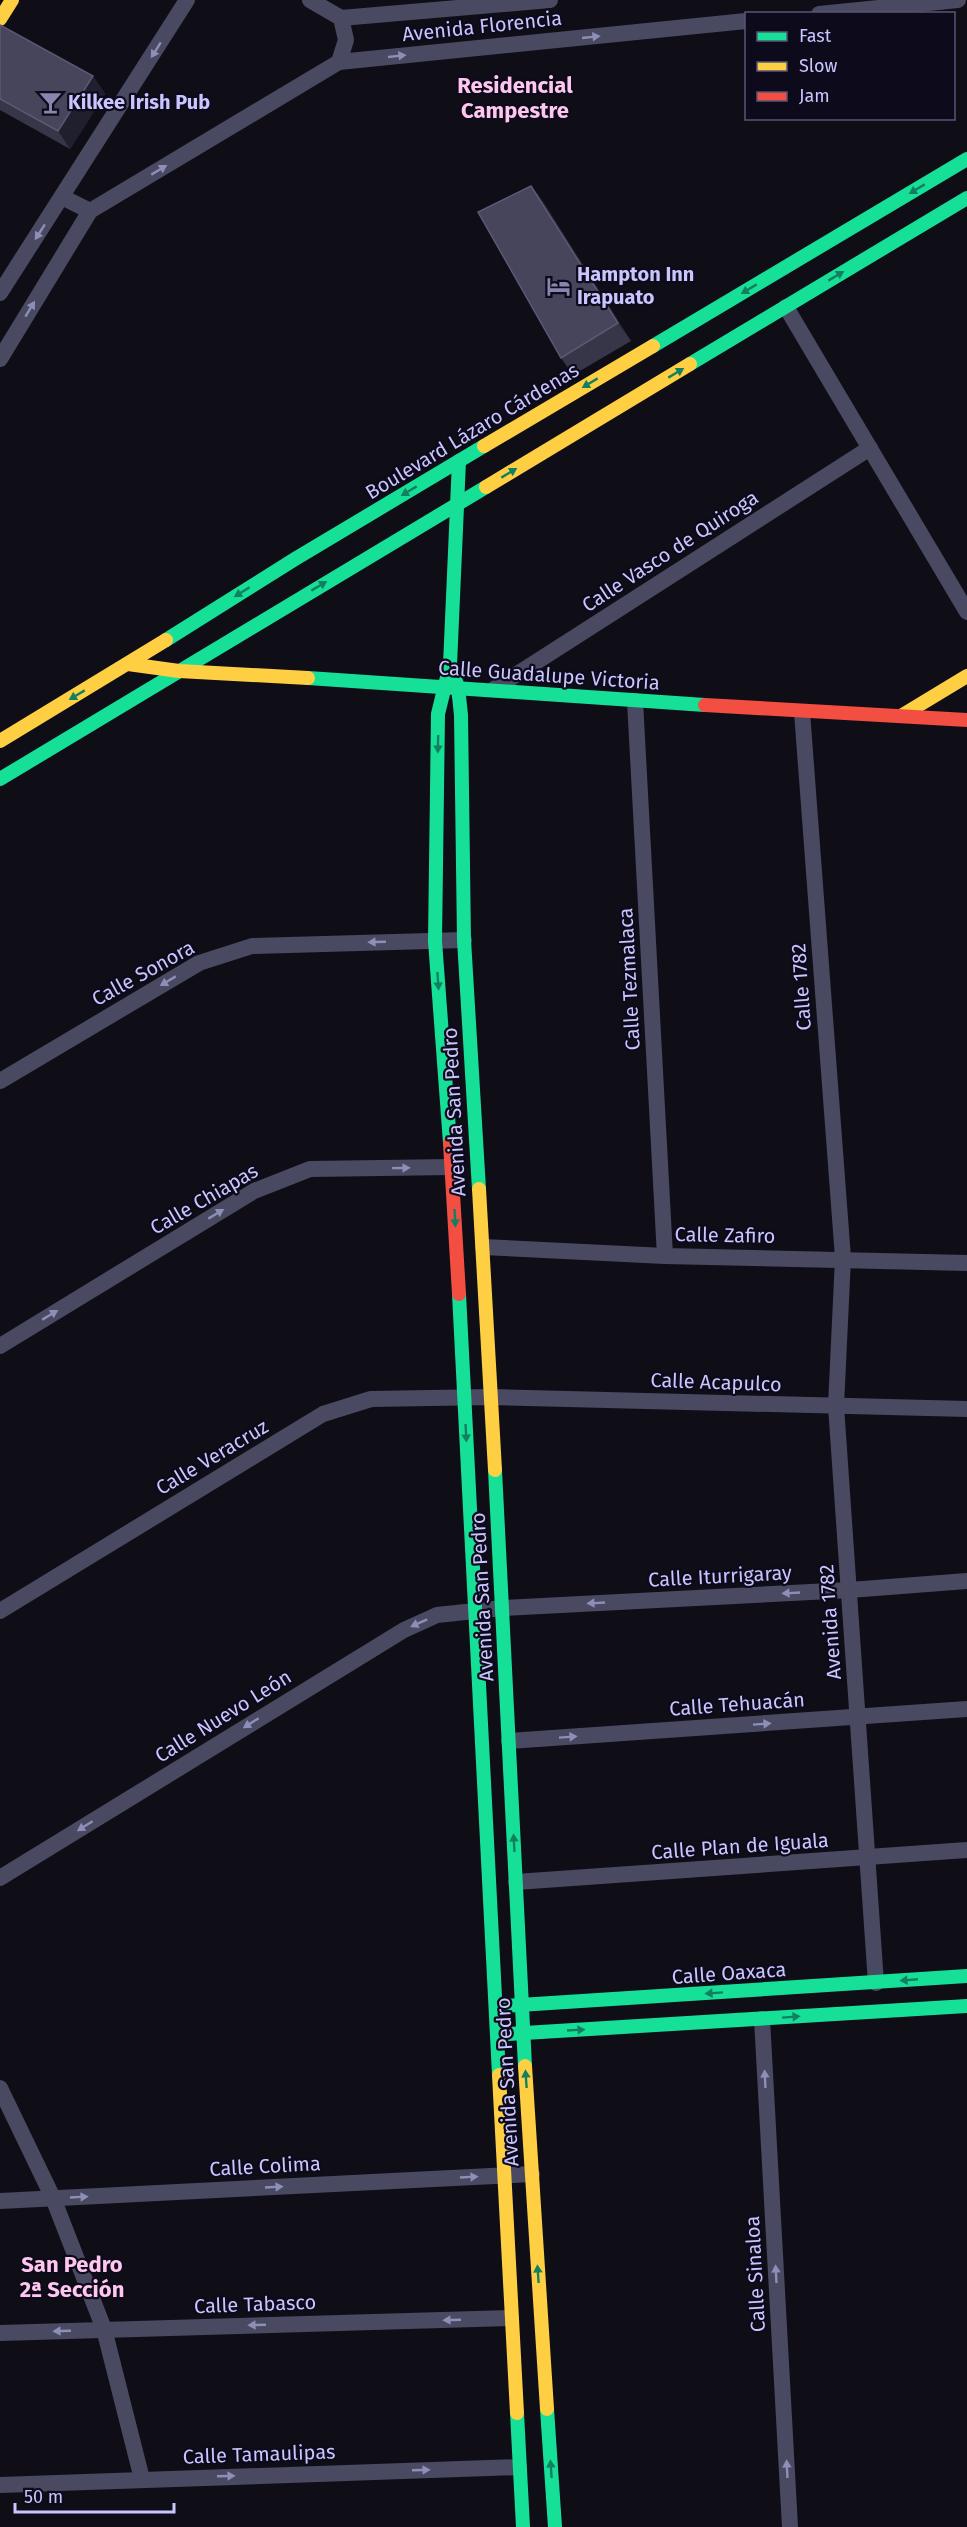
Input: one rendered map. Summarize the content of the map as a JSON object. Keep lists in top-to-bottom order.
{
  "streets": {
    "street": [
      "Avenida Florencia",
      "Boulevard Lázaro Cárdenas",
      "Calle Vasco de Quiroga",
      "Calle Guadalupe Victoria",
      "Calle Sonora",
      "Calle Tezmalaca",
      "Calle 1782",
      "Avenida San Pedro",
      "Calle Chiapas",
      "Calle Zafiro",
      "Calle Acapulco",
      "Calle Veracruz",
      "Calle Iturrigaray",
      "Avenida 1782",
      "Calle Tehuacán",
      "Calle Nuevo León",
      "Calle Plan de Iguala",
      "Calle Oaxaca",
      "Calle Colima",
      "Calle Sinaloa",
      "Calle Tabasco",
      "Calle Tamaulipas"
    ]
  },
  "crossings": [
    ["Boulevard Lázaro Cárdenas", "Calle Guadalupe Victoria"],
    ["Boulevard Lázaro Cárdenas", "Avenida San Pedro"],
    ["Calle Vasco de Quiroga", "Calle Guadalupe Victoria"],
    ["Calle Guadalupe Victoria", "Calle Tezmalaca"],
    ["Calle Guadalupe Victoria", "Calle 1782"],
    ["Calle Guadalupe Victoria", "Avenida San Pedro"],
    ["Calle Sonora", "Avenida San Pedro"],
    ["Calle Tezmalaca", "Calle Zafiro"],
    ["Calle 1782", "Calle Zafiro"],
    ["Calle 1782", "Avenida 1782"],
    ["Avenida San Pedro", "Calle Chiapas"],
    ["Avenida San Pedro", "Calle Zafiro"],
    ["Avenida San Pedro", "Calle Acapulco"],
    ["Avenida San Pedro", "Calle Veracruz"],
    ["Avenida San Pedro", "Calle Iturrigaray"],
    ["Avenida San Pedro", "Calle Tehuacán"],
    ["Avenida San Pedro", "Calle Nuevo León"],
    ["Avenida San Pedro", "Calle Plan de Iguala"],
    ["Avenida San Pedro", "Calle Oaxaca"],
    ["Avenida San Pedro", "Calle Colima"],
    ["Avenida San Pedro", "Calle Tabasco"],
    ["Avenida San Pedro", "Calle Tamaulipas"],
    ["Calle Zafiro", "Avenida 1782"],
    ["Calle Acapulco", "Calle Veracruz"],
    ["Calle Acapulco", "Avenida 1782"],
    ["Calle Iturrigaray", "Avenida 1782"],
    ["Calle Iturrigaray", "Calle Nuevo León"],
    ["Avenida 1782", "Calle Tehuacán"],
    ["Avenida 1782", "Calle Plan de Iguala"],
    ["Avenida 1782", "Calle Oaxaca"],
    ["Calle Oaxaca", "Calle Sinaloa"]
  ],
  "one_way": [
    "Calle Sonora",
    "Calle Chiapas",
    "Calle Iturrigaray",
    "Calle Tehuacán",
    "Calle Nuevo León",
    "Calle Colima",
    "Calle Sinaloa",
    "Calle Tabasco",
    "Calle Tamaulipas"
  ],
  "districts": ["Residencial Campestre", "San Pedro 2ª Sección"],
  "places": {
    "bar": ["Kilkee Irish Pub"],
    "hotel": ["Hampton Inn Irapuato"]
  },
  "legend": ["Fast", "Slow", "Jam"],
  "scale_bar": "50 m"
}
